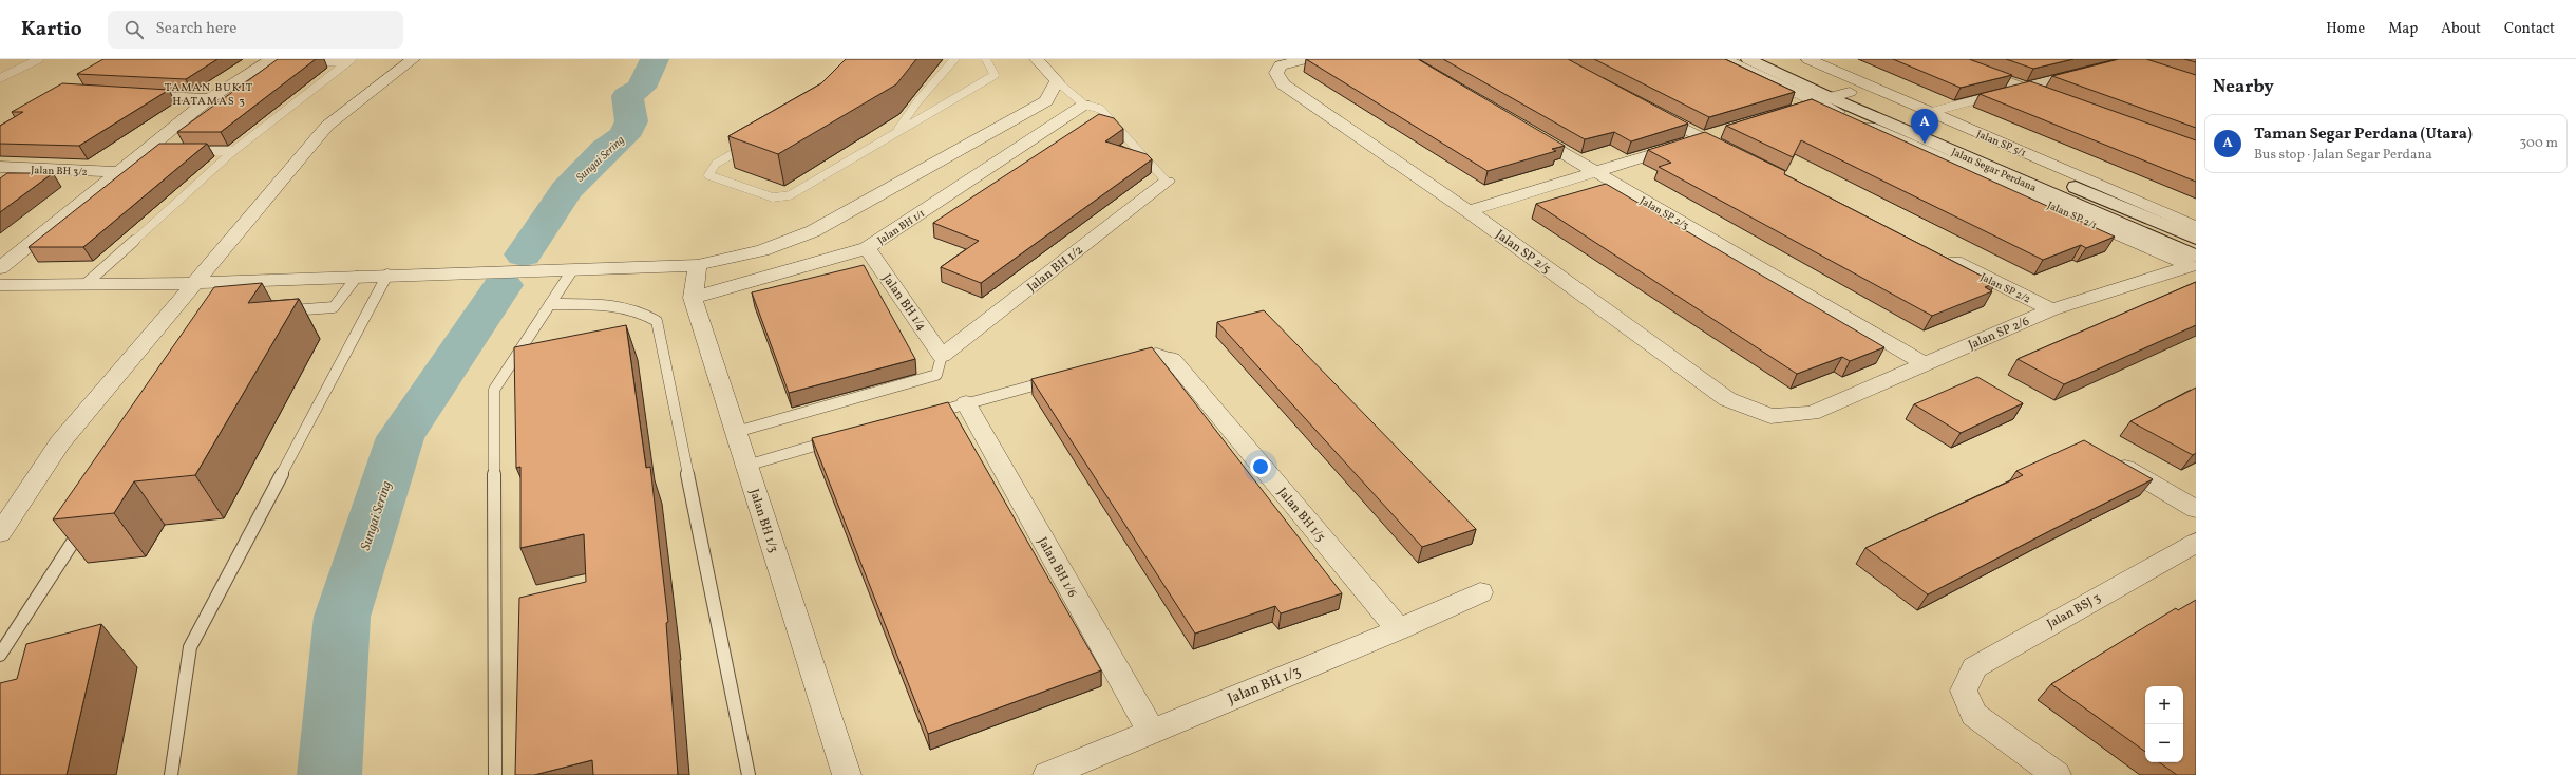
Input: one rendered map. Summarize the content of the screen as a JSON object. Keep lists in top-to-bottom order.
{
  "streets": {
    "street": [
      "Jalan SP 5/1",
      "Jalan Segar Perdana",
      "Jalan BH 3/2",
      "Jalan SP 2/3",
      "Jalan BH 1/1",
      "Jalan SP 2/5",
      "Jalan BH 1/2",
      "Jalan SP 2/2",
      "Jalan BH 1/4",
      "Jalan SP 2/6",
      "Jalan BH 1/5",
      "Jalan BH 1/3",
      "Jalan BH 1/6",
      "Jalan BSJ 3"
    ]
  },
  "crossings": [
    ["Jalan Segar Perdana", "Jalan SP 2/6"],
    ["Jalan SP 2/3", "Jalan SP 2/6"],
    ["Jalan BH 1/1", "Jalan BH 1/4"],
    ["Jalan BH 1/1", "Jalan BH 1/3"],
    ["Jalan SP 2/5", "Jalan SP 2/6"],
    ["Jalan BH 1/2", "Jalan BH 1/4"],
    ["Jalan SP 2/2", "Jalan SP 2/6"],
    ["Jalan BH 1/5", "Jalan BH 1/3"],
    ["Jalan BH 1/3", "Jalan BH 1/6"]
  ],
  "districts": ["TAMAN BUKIT HATAMAS 3"],
  "water": ["Sungai Sering"],
  "page": {
    "header": "Kartio",
    "search": "Search here",
    "nav": [
      "Home",
      "Map",
      "About",
      "Contact"
    ],
    "heading": "Nearby",
    "pins": "A",
    "list": [
      {
        "mark": "A",
        "name": "Taman Segar Perdana (Utara)",
        "note": "Bus stop · Jalan Segar Perdana",
        "value": "300 m"
      }
    ],
    "map_buttons": ["+", "−"]
  }
}
